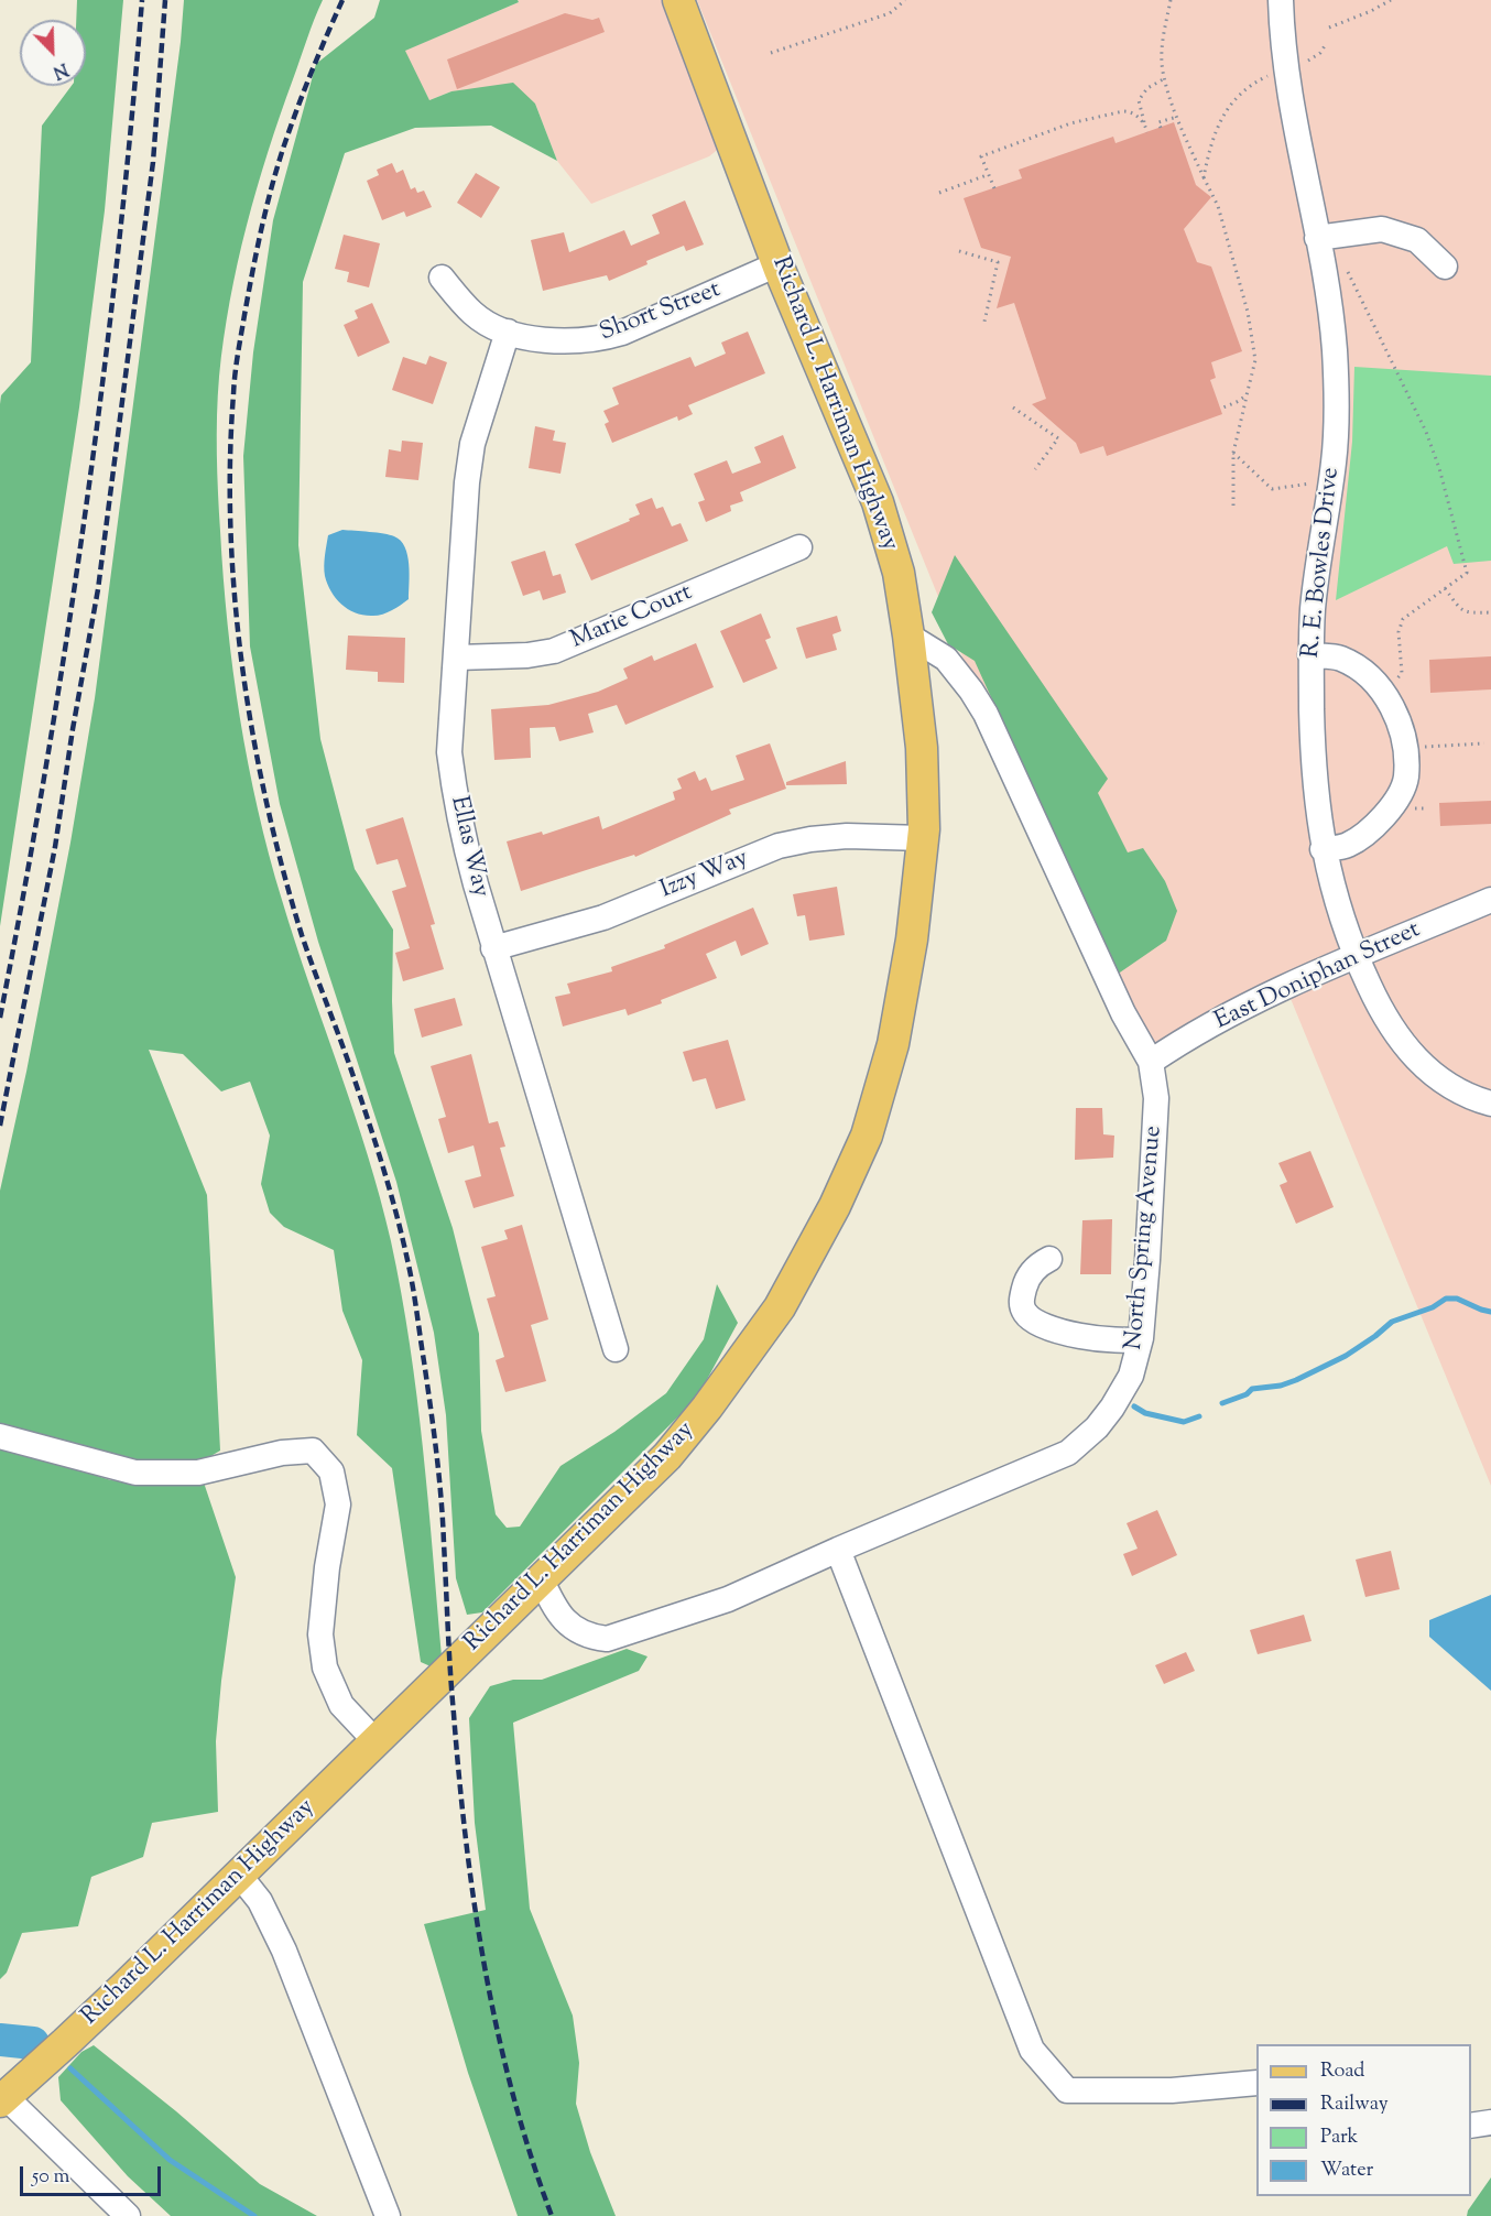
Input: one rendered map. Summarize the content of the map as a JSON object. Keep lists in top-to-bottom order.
{
  "streets": {
    "main road": ["Richard L. Harriman Highway"],
    "street": [
      "Short Street",
      "R. E. Bowles Drive",
      "Marie Court",
      "Ellas Way",
      "Izzy Way",
      "East Doniphan Street",
      "North Spring Avenue"
    ]
  },
  "crossings": [
    ["Short Street", "Richard L. Harriman Highway"],
    ["Short Street", "Ellas Way"],
    ["Richard L. Harriman Highway", "Izzy Way"],
    ["Richard L. Harriman Highway", "North Spring Avenue"],
    ["R. E. Bowles Drive", "East Doniphan Street"],
    ["Marie Court", "Ellas Way"],
    ["Ellas Way", "Izzy Way"],
    ["East Doniphan Street", "North Spring Avenue"]
  ],
  "legend": [
    "Road",
    "Railway",
    "Park",
    "Water"
  ],
  "scale_bar": "50 m",
  "north": "bottom right"
}
